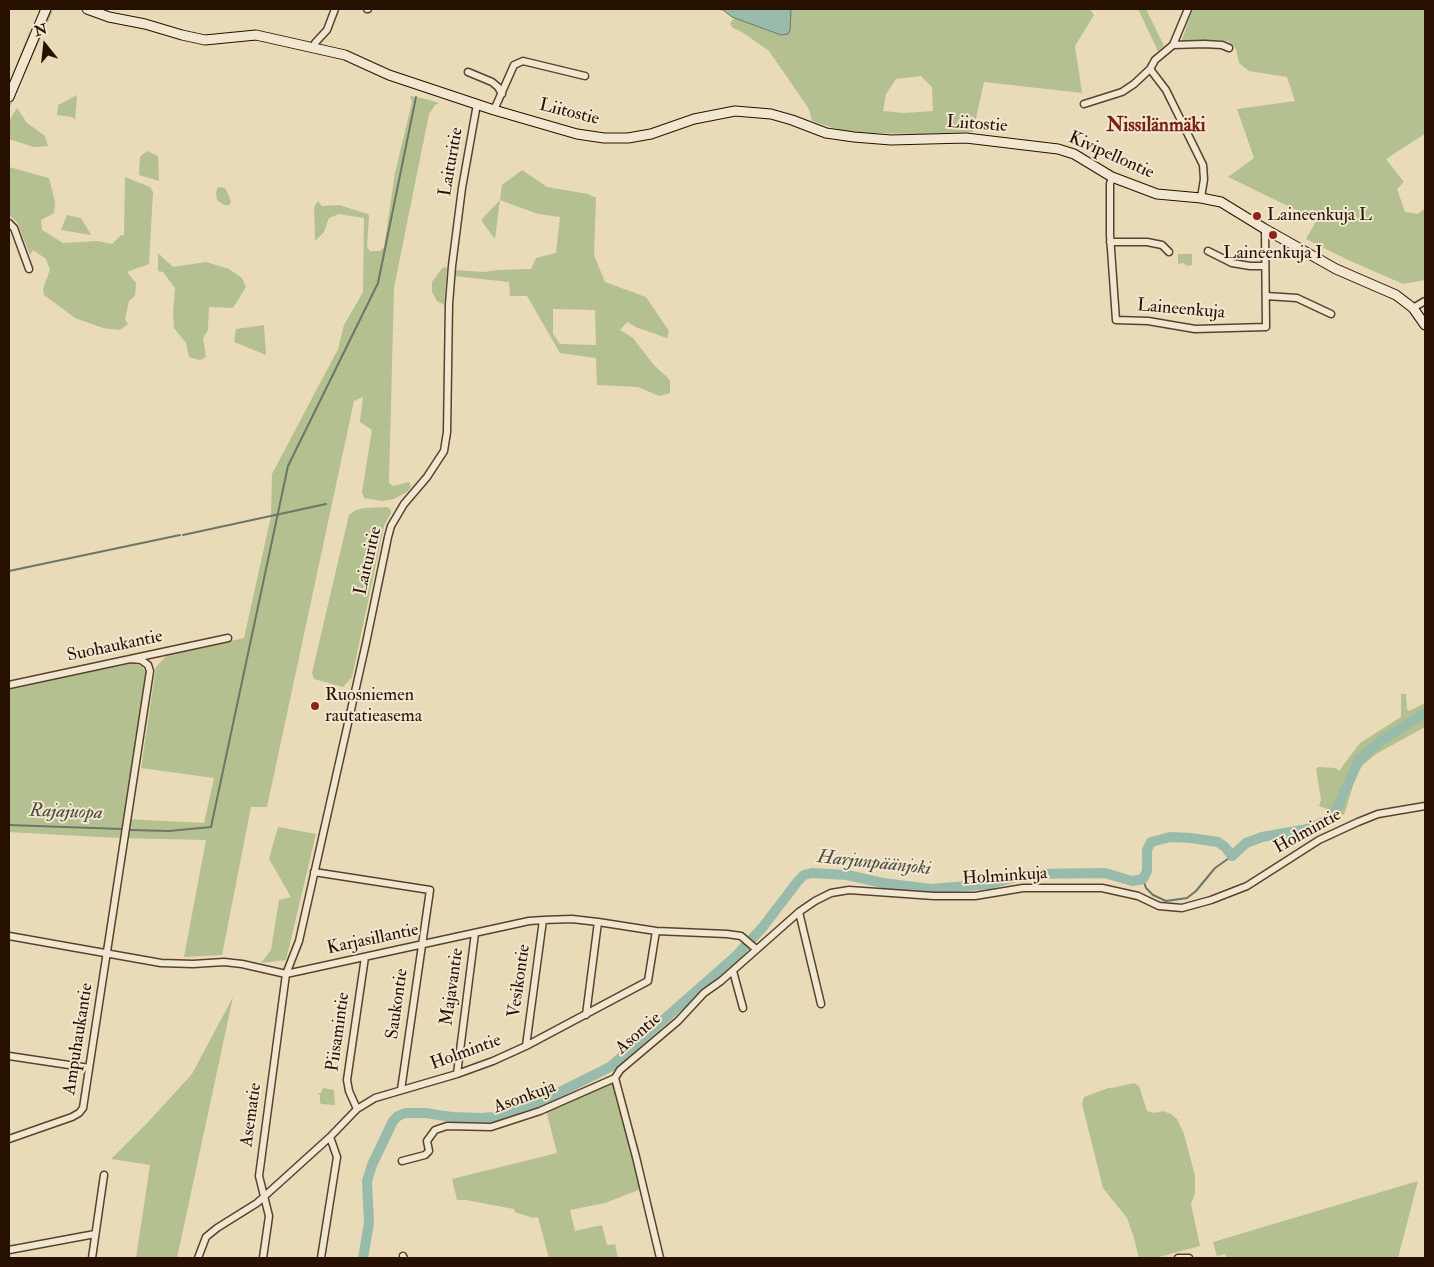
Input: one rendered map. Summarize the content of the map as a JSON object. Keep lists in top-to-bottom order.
{
  "streets": {
    "street": [
      "Liitostie",
      "Kivipellontie",
      "Laituritie",
      "Laineenkuja",
      "Suohaukantie",
      "Holmintie",
      "Holminkuja",
      "Karjasillantie",
      "Vesikontie",
      "Majavantie",
      "Saukontie",
      "Piisamintie",
      "Asontie",
      "Ampuhaukantie",
      "Asonkuja",
      "Asematie"
    ]
  },
  "crossings": [
    ["Liitostie", "Kivipellontie"],
    ["Liitostie", "Laituritie"],
    ["Kivipellontie", "Laineenkuja"],
    ["Laituritie", "Karjasillantie"],
    ["Laituritie", "Saukontie"],
    ["Laituritie", "Asematie"],
    ["Suohaukantie", "Ampuhaukantie"],
    ["Holmintie", "Holminkuja"],
    ["Holmintie", "Karjasillantie"],
    ["Holmintie", "Vesikontie"],
    ["Holmintie", "Majavantie"],
    ["Holmintie", "Saukontie"],
    ["Holmintie", "Piisamintie"],
    ["Holmintie", "Asematie"],
    ["Holminkuja", "Karjasillantie"],
    ["Holminkuja", "Asontie"],
    ["Karjasillantie", "Vesikontie"],
    ["Karjasillantie", "Majavantie"],
    ["Karjasillantie", "Saukontie"],
    ["Karjasillantie", "Piisamintie"],
    ["Karjasillantie", "Asontie"],
    ["Karjasillantie", "Ampuhaukantie"],
    ["Karjasillantie", "Asematie"],
    ["Asontie", "Asonkuja"]
  ],
  "districts": ["Nissilänmäki"],
  "water": ["Rajajuopa", "Harjunpäänjoki"],
  "places": ["Laineenkuja L", "Laineenkuja I", "Ruosniemen rautatieasema"],
  "north": "top"
}
